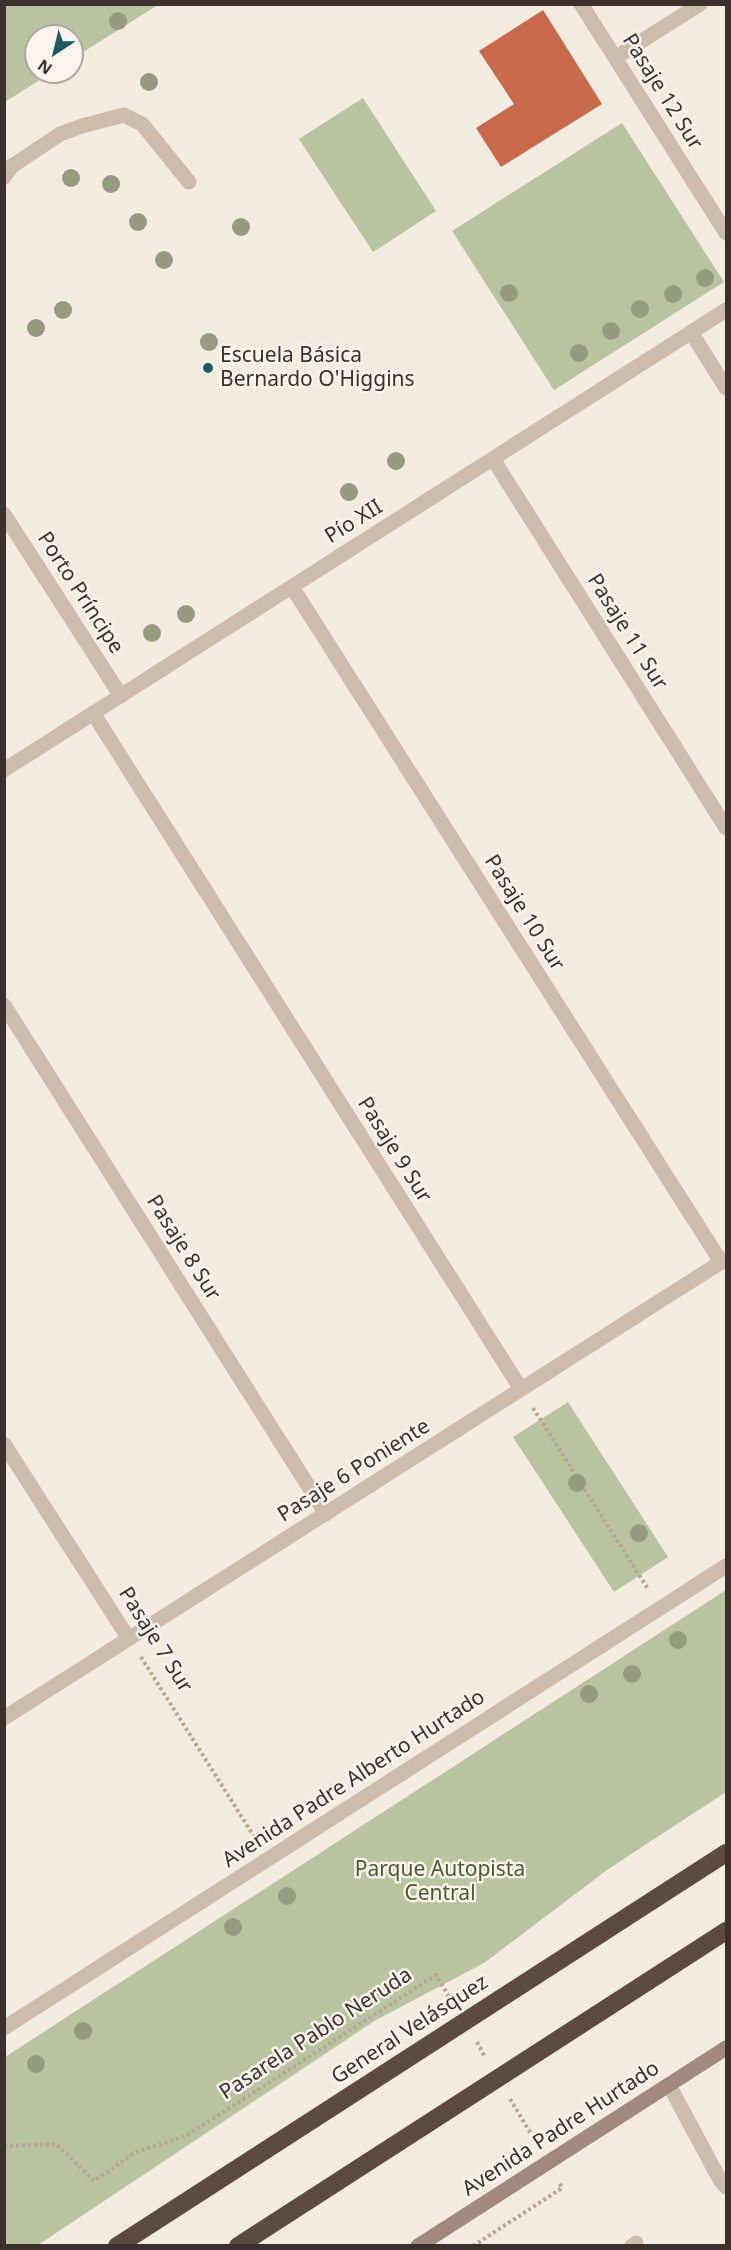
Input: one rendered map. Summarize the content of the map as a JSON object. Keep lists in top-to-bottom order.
{
  "streets": {
    "highway": ["General Velásquez"],
    "main road": ["Avenida Padre Hurtado"],
    "street": [
      "Pasaje 12 Sur",
      "Pío XII",
      "Porto Príncipe",
      "Pasaje 11 Sur",
      "Pasaje 10 Sur",
      "Pasaje 9 Sur",
      "Pasaje 8 Sur",
      "Pasaje 6 Poniente",
      "Pasaje 7 Sur",
      "Avenida Padre Alberto Hurtado"
    ],
    "path": ["Pasarela Pablo Neruda"]
  },
  "crossings": [
    ["Pío XII", "Porto Príncipe"],
    ["Pío XII", "Pasaje 11 Sur"],
    ["Pío XII", "Pasaje 10 Sur"],
    ["Pío XII", "Pasaje 9 Sur"],
    ["Pasaje 10 Sur", "Pasaje 6 Poniente"],
    ["Pasaje 9 Sur", "Pasaje 6 Poniente"],
    ["Pasaje 8 Sur", "Pasaje 6 Poniente"],
    ["Pasaje 6 Poniente", "Pasaje 7 Sur"],
    ["Pasaje 7 Sur", "Avenida Padre Alberto Hurtado"]
  ],
  "parks": ["Parque Autopista Central"],
  "places": ["Escuela Básica Bernardo O'Higgins"],
  "north": "bottom left"
}
